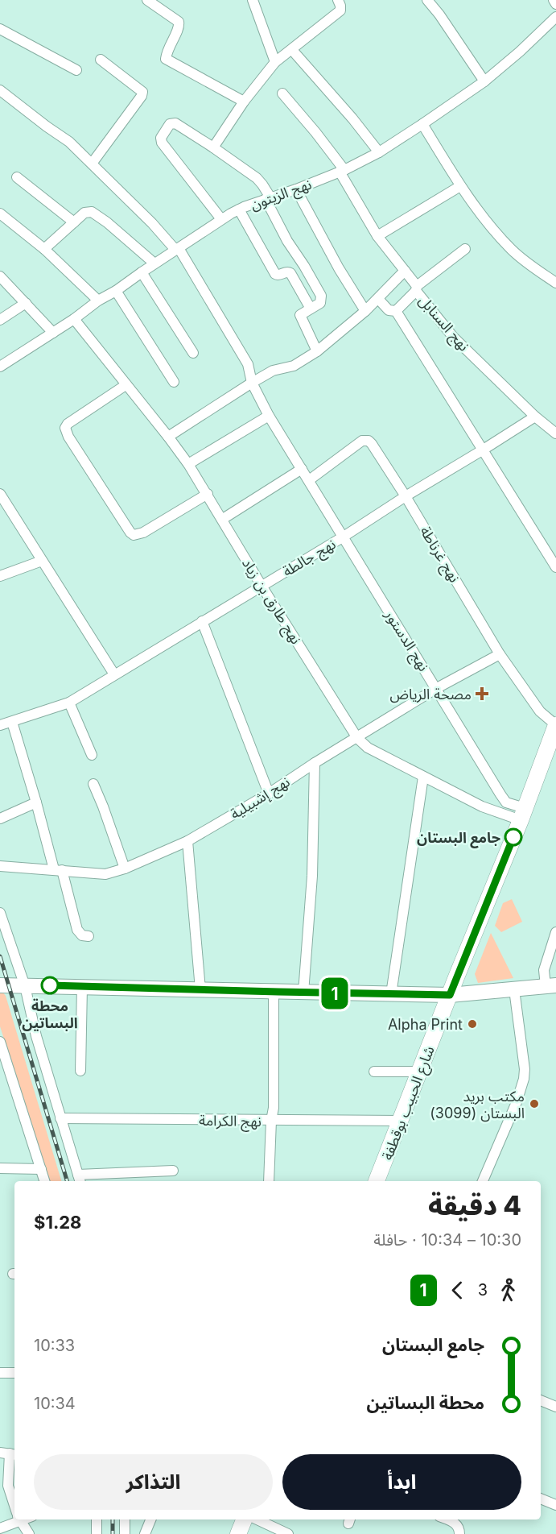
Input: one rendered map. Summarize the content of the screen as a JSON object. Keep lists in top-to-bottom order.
{
  "streets": {
    "main road": ["شارع الحبيب بوقطفة"],
    "street": [
      "نهج الزيتون",
      "نهج السنابل",
      "نهج غرناطة",
      "نهج جالطة",
      "نهج طارق بن زياد",
      "نهج الدستور",
      "نهج إشبيلية",
      "نهج الكرامة"
    ]
  },
  "crossings": [
    ["نهج الزيتون", "نهج السنابل"],
    ["نهج الزيتون", "نهج طارق بن زياد"],
    ["نهج الزيتون", "نهج الدستور"],
    ["نهج السنابل", "نهج جالطة"],
    ["نهج غرناطة", "نهج جالطة"],
    ["نهج غرناطة", "نهج الدستور"],
    ["نهج غرناطة", "نهج إشبيلية"],
    ["نهج غرناطة", "شارع الحبيب بوقطفة"],
    ["نهج جالطة", "نهج طارق بن زياد"],
    ["نهج جالطة", "نهج الدستور"],
    ["نهج طارق بن زياد", "نهج الدستور"],
    ["نهج طارق بن زياد", "نهج إشبيلية"],
    ["نهج طارق بن زياد", "شارع الحبيب بوقطفة"],
    ["نهج الدستور", "نهج إشبيلية"],
    ["نهج الدستور", "شارع الحبيب بوقطفة"],
    ["شارع الحبيب بوقطفة", "نهج الكرامة"]
  ],
  "places": {
    "health": ["مصحة الرياض"],
    "other": [
      "جامع البستان",
      "محطة البساتين",
      "Alpha Print",
      "مكتب بريد البستان (3099)"
    ]
  },
  "lines": ["bus line 1"],
  "page": {
    "on_map": "1",
    "heading": ["4 دقيقة", "10:30 – 10:34 · حافلة", "$1.28"],
    "legs": ["3", "1"],
    "list": [
      {
        "name": "جامع البستان",
        "value": "10:33"
      },
      {
        "name": "محطة البساتين",
        "value": "10:34"
      }
    ],
    "buttons": ["ابدأ", "التذاكر"]
  }
}
